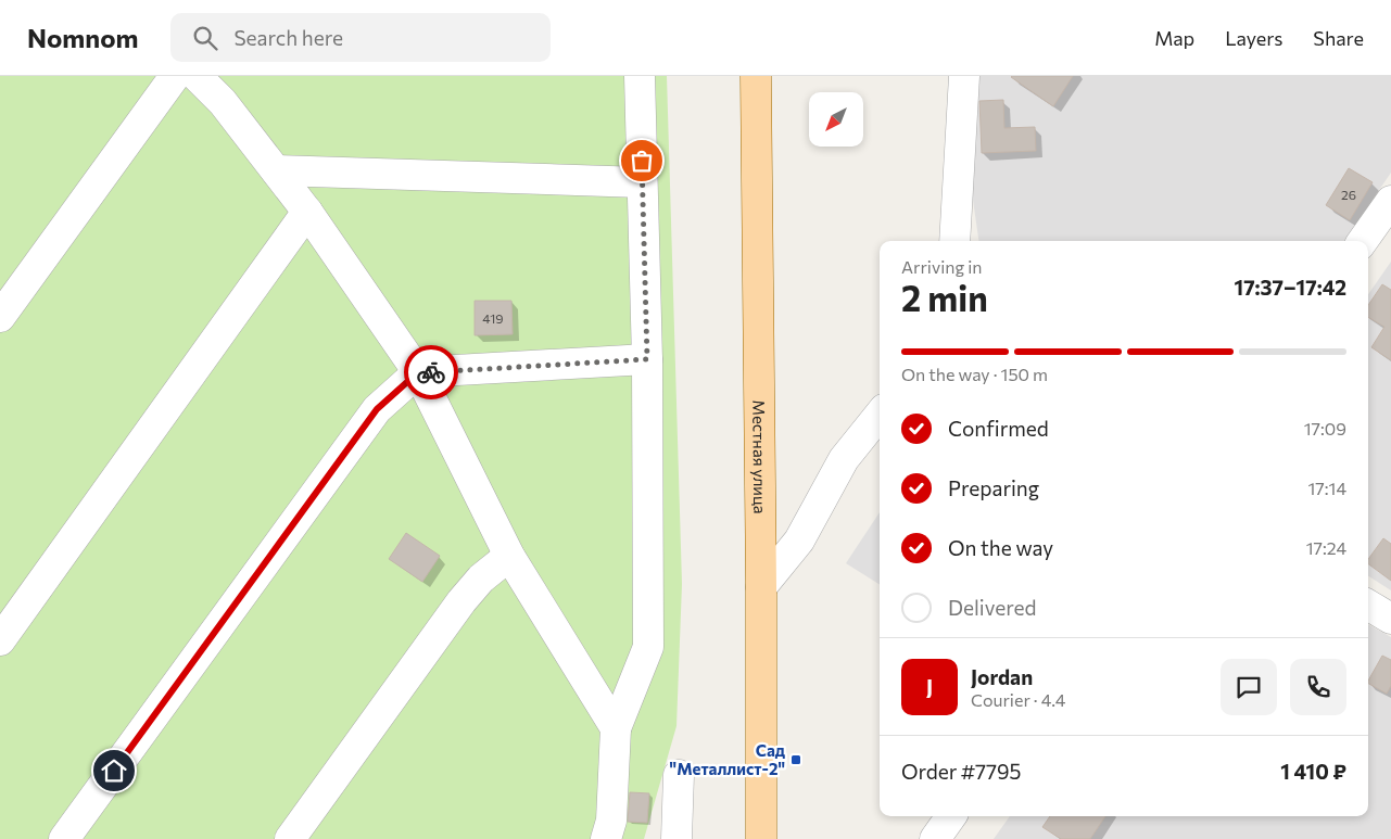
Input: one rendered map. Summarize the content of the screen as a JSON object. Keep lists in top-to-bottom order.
{
  "streets": {
    "main road": ["Местная улица"]
  },
  "places": {
    "transit": ["Сад \"Металлист-2\""]
  },
  "house_numbers": ["26", "419"],
  "north": "bottom left",
  "page": {
    "header": "Nomnom",
    "search": "Search here",
    "nav": ["Map", "Layers", "Share"],
    "heading": ["2 min", "Arriving in", "17:37–17:42"],
    "panel": [
      "Jordan",
      "Courier · 4.4",
      "Order #7795",
      "1 410 ₽"
    ],
    "bar": "On the way · 150 m",
    "list": [
      ["Confirmed", "17:09"],
      ["Preparing", "17:14"],
      ["On the way", "17:24"],
      "Delivered"
    ],
    "round": "J"
  }
}
